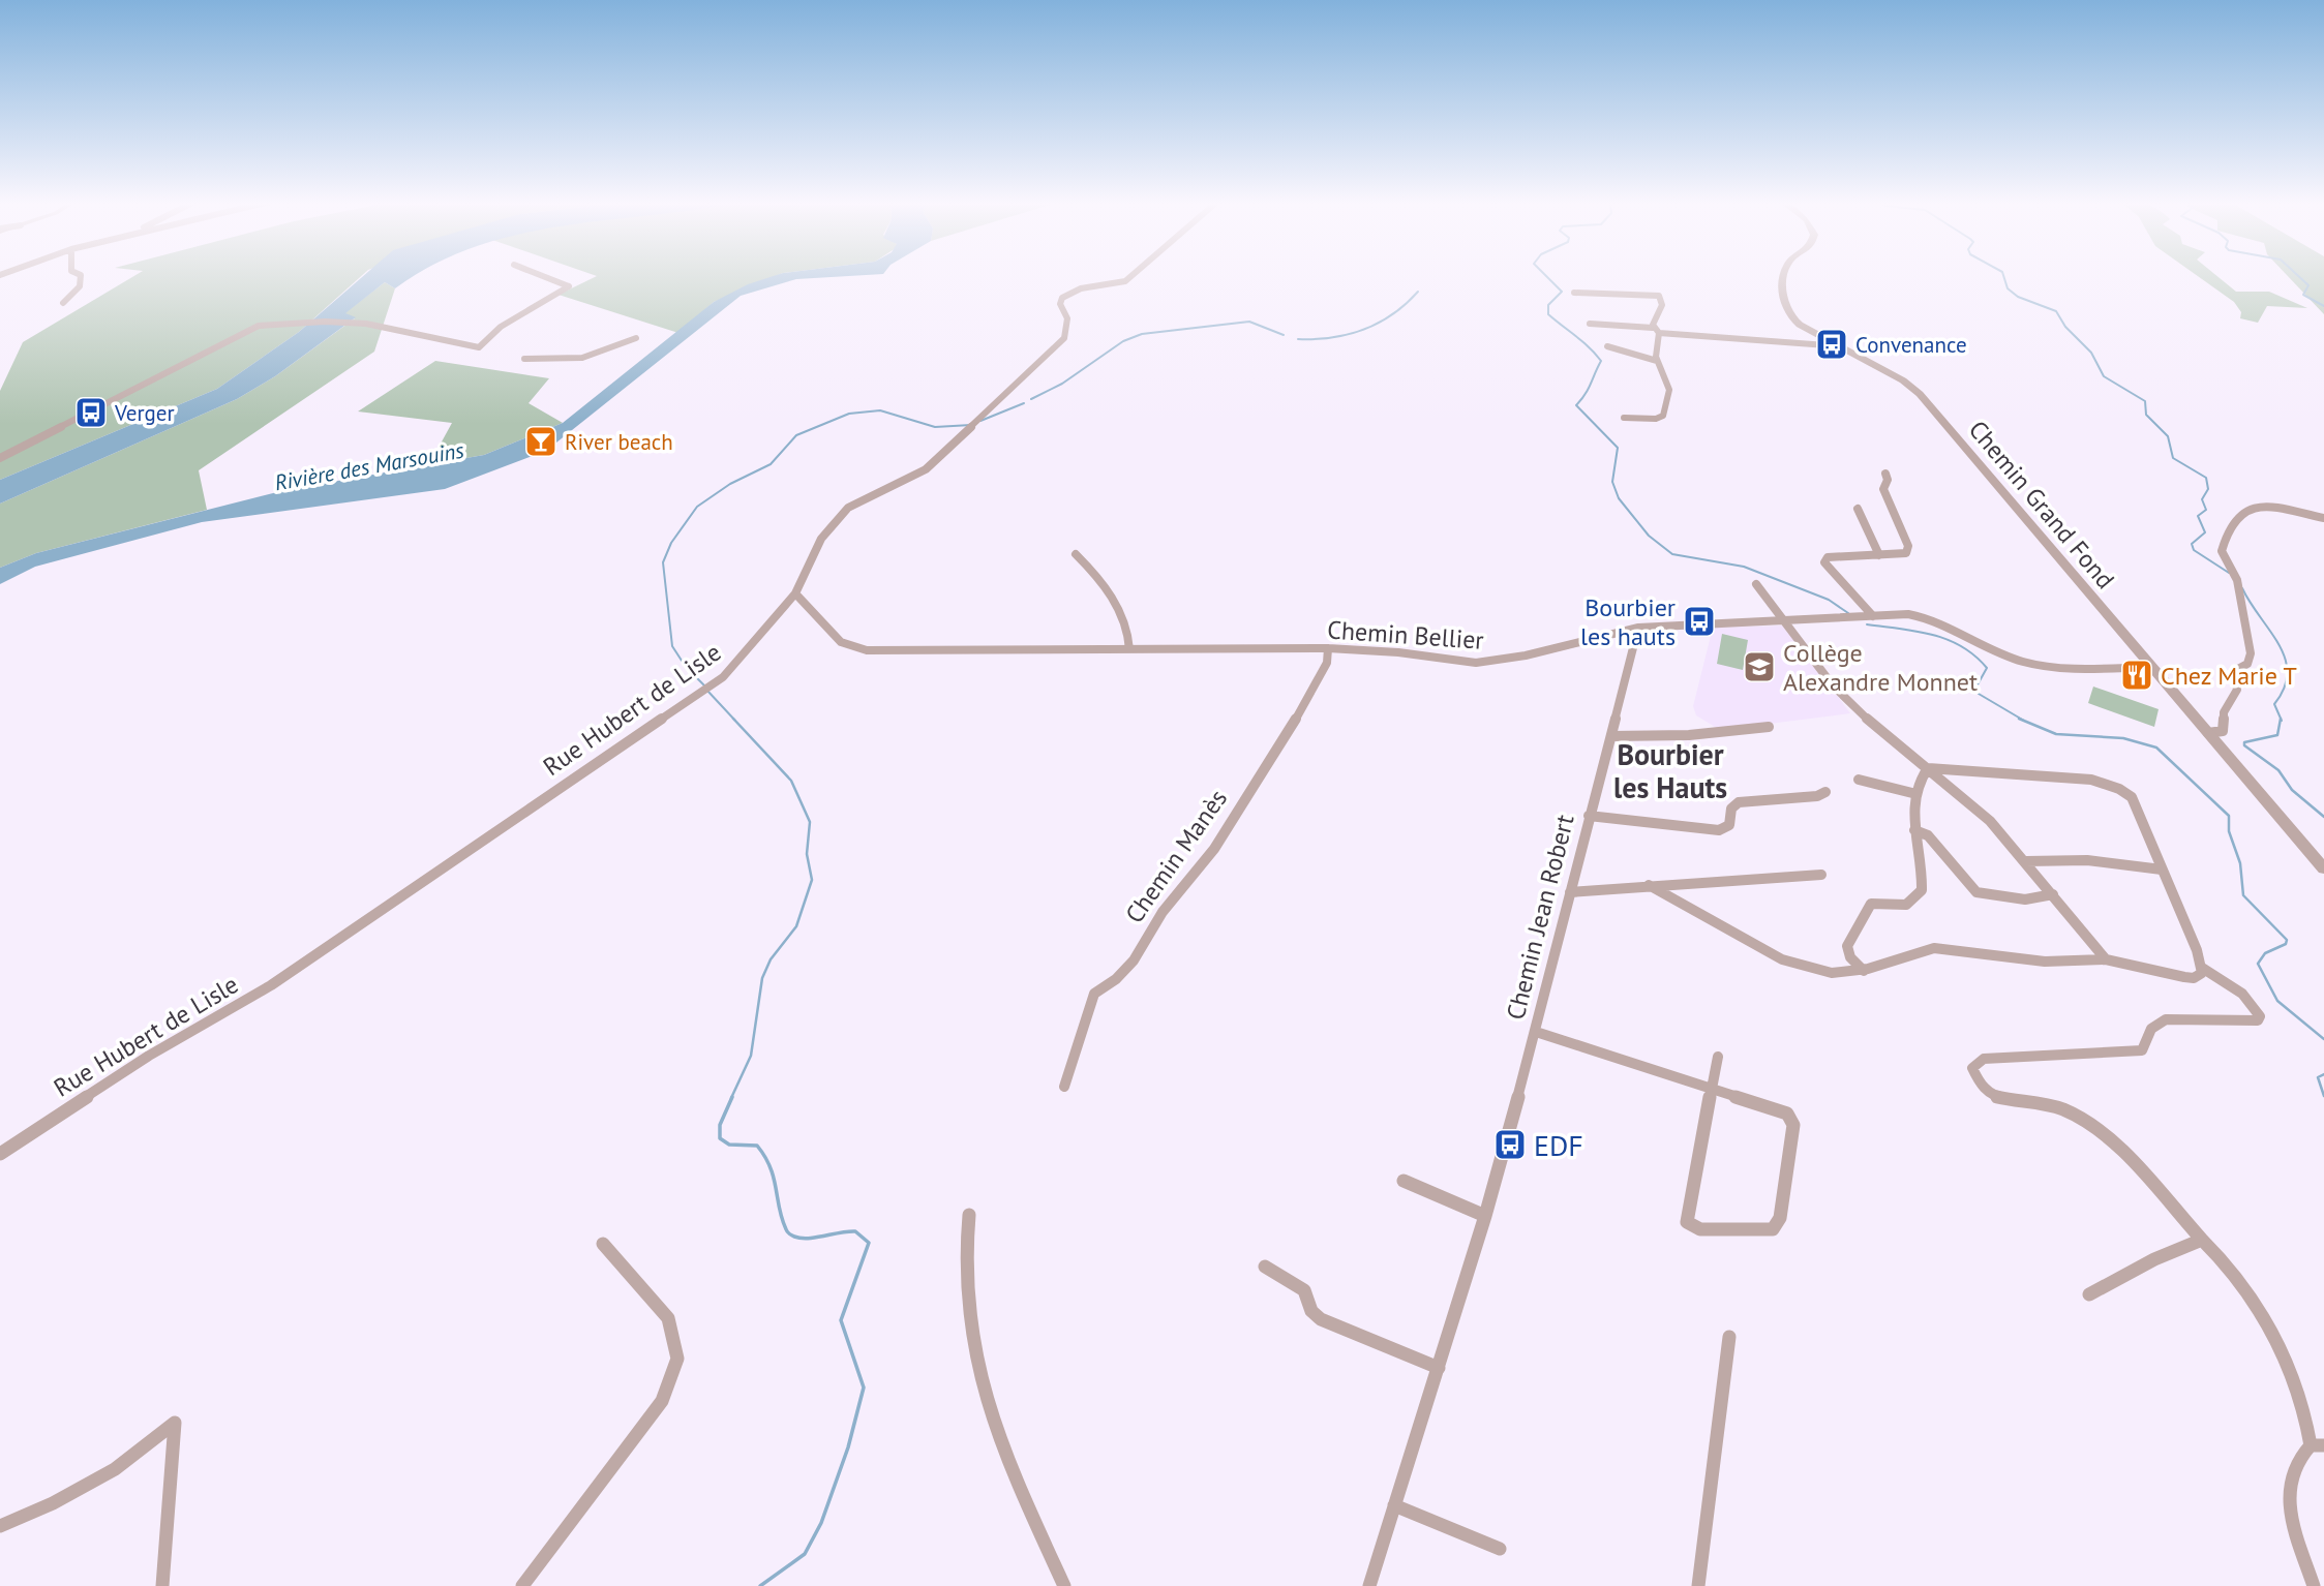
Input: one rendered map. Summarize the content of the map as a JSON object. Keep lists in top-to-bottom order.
{
  "streets": {
    "street": [
      "Chemin Grand Fond",
      "Chemin Bellier",
      "Rue Hubert de Lisle",
      "Chemin Manès",
      "Chemin Jean Robert"
    ]
  },
  "crossings": [
    ["Chemin Grand Fond", "Chemin Bellier"],
    ["Chemin Bellier", "Rue Hubert de Lisle"],
    ["Chemin Bellier", "Chemin Manès"],
    ["Chemin Bellier", "Chemin Jean Robert"]
  ],
  "districts": ["Bourbier les Hauts"],
  "water": ["Rivière des Marsouins"],
  "places": {
    "bus stop": [
      "Convenance",
      "Verger",
      "Bourbier les hauts",
      "EDF"
    ],
    "bar": ["River beach"],
    "school or university": ["Collège Alexandre Monnet"],
    "restaurant": ["Chez Marie T"]
  }
}
